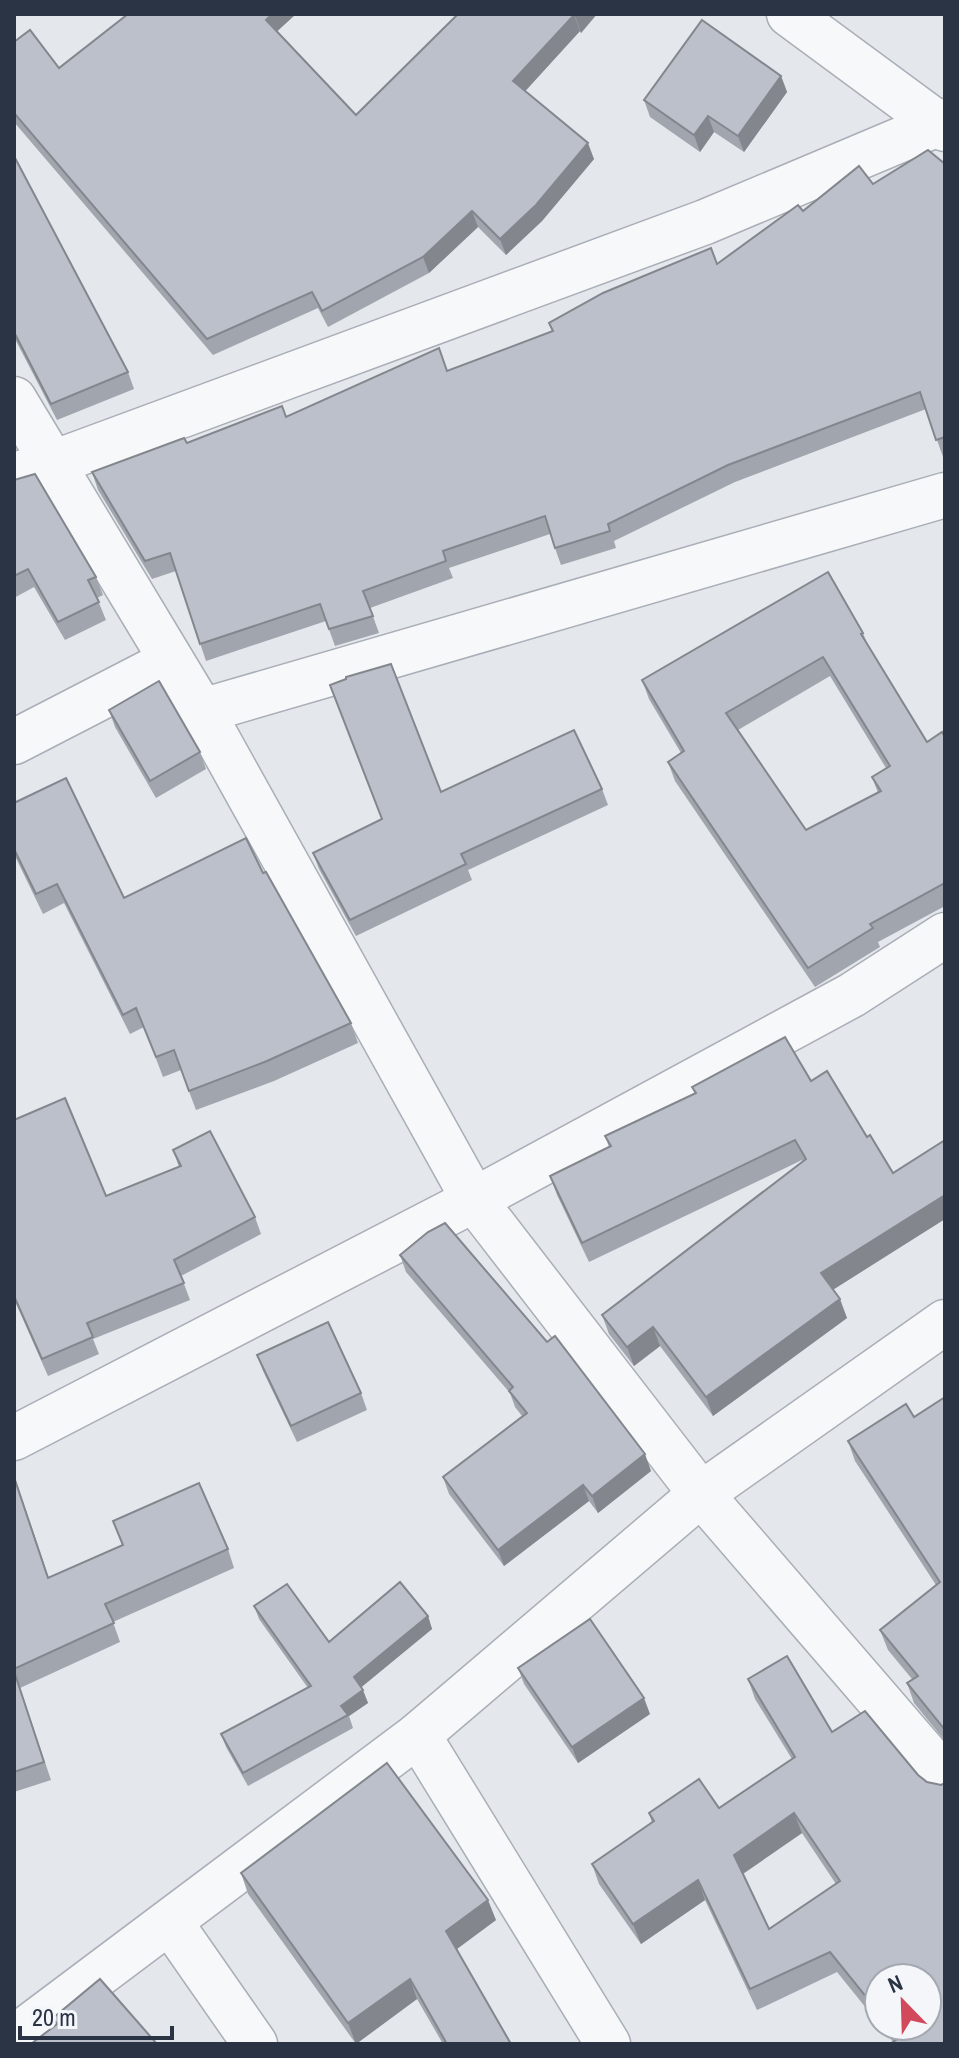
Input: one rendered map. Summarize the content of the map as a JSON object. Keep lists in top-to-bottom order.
{
  "scale_bar": "20 m",
  "north": "top left"
}
